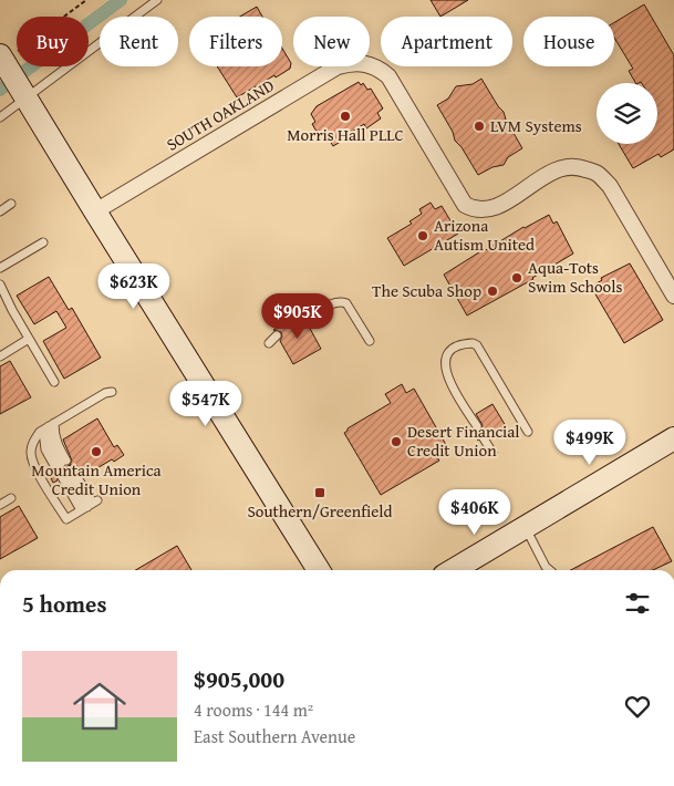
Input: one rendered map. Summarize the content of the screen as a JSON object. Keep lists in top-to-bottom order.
{
  "streets": {
    "street": ["SOUTH OAKLAND"]
  },
  "places": {
    "other": [
      "Morris Hall PLLC",
      "LVM Systems",
      "Arizona Autism United",
      "Aqua-Tots Swim Schools",
      "The Scuba Shop",
      "Desert Financial Credit Union",
      "Mountain America Credit Union"
    ],
    "transit": ["Southern/Greenfield"]
  },
  "page": {
    "chip": [
      "Buy",
      "Rent",
      "Filters",
      "New",
      "Apartment",
      "House"
    ],
    "price": [
      "$623K",
      "$905K",
      "$547K",
      "$499K",
      "$406K"
    ],
    "heading": "5 homes",
    "list": [
      {
        "name": "$905,000",
        "note": "4 rooms · 144 m² · East Southern Avenue"
      }
    ]
  }
}
